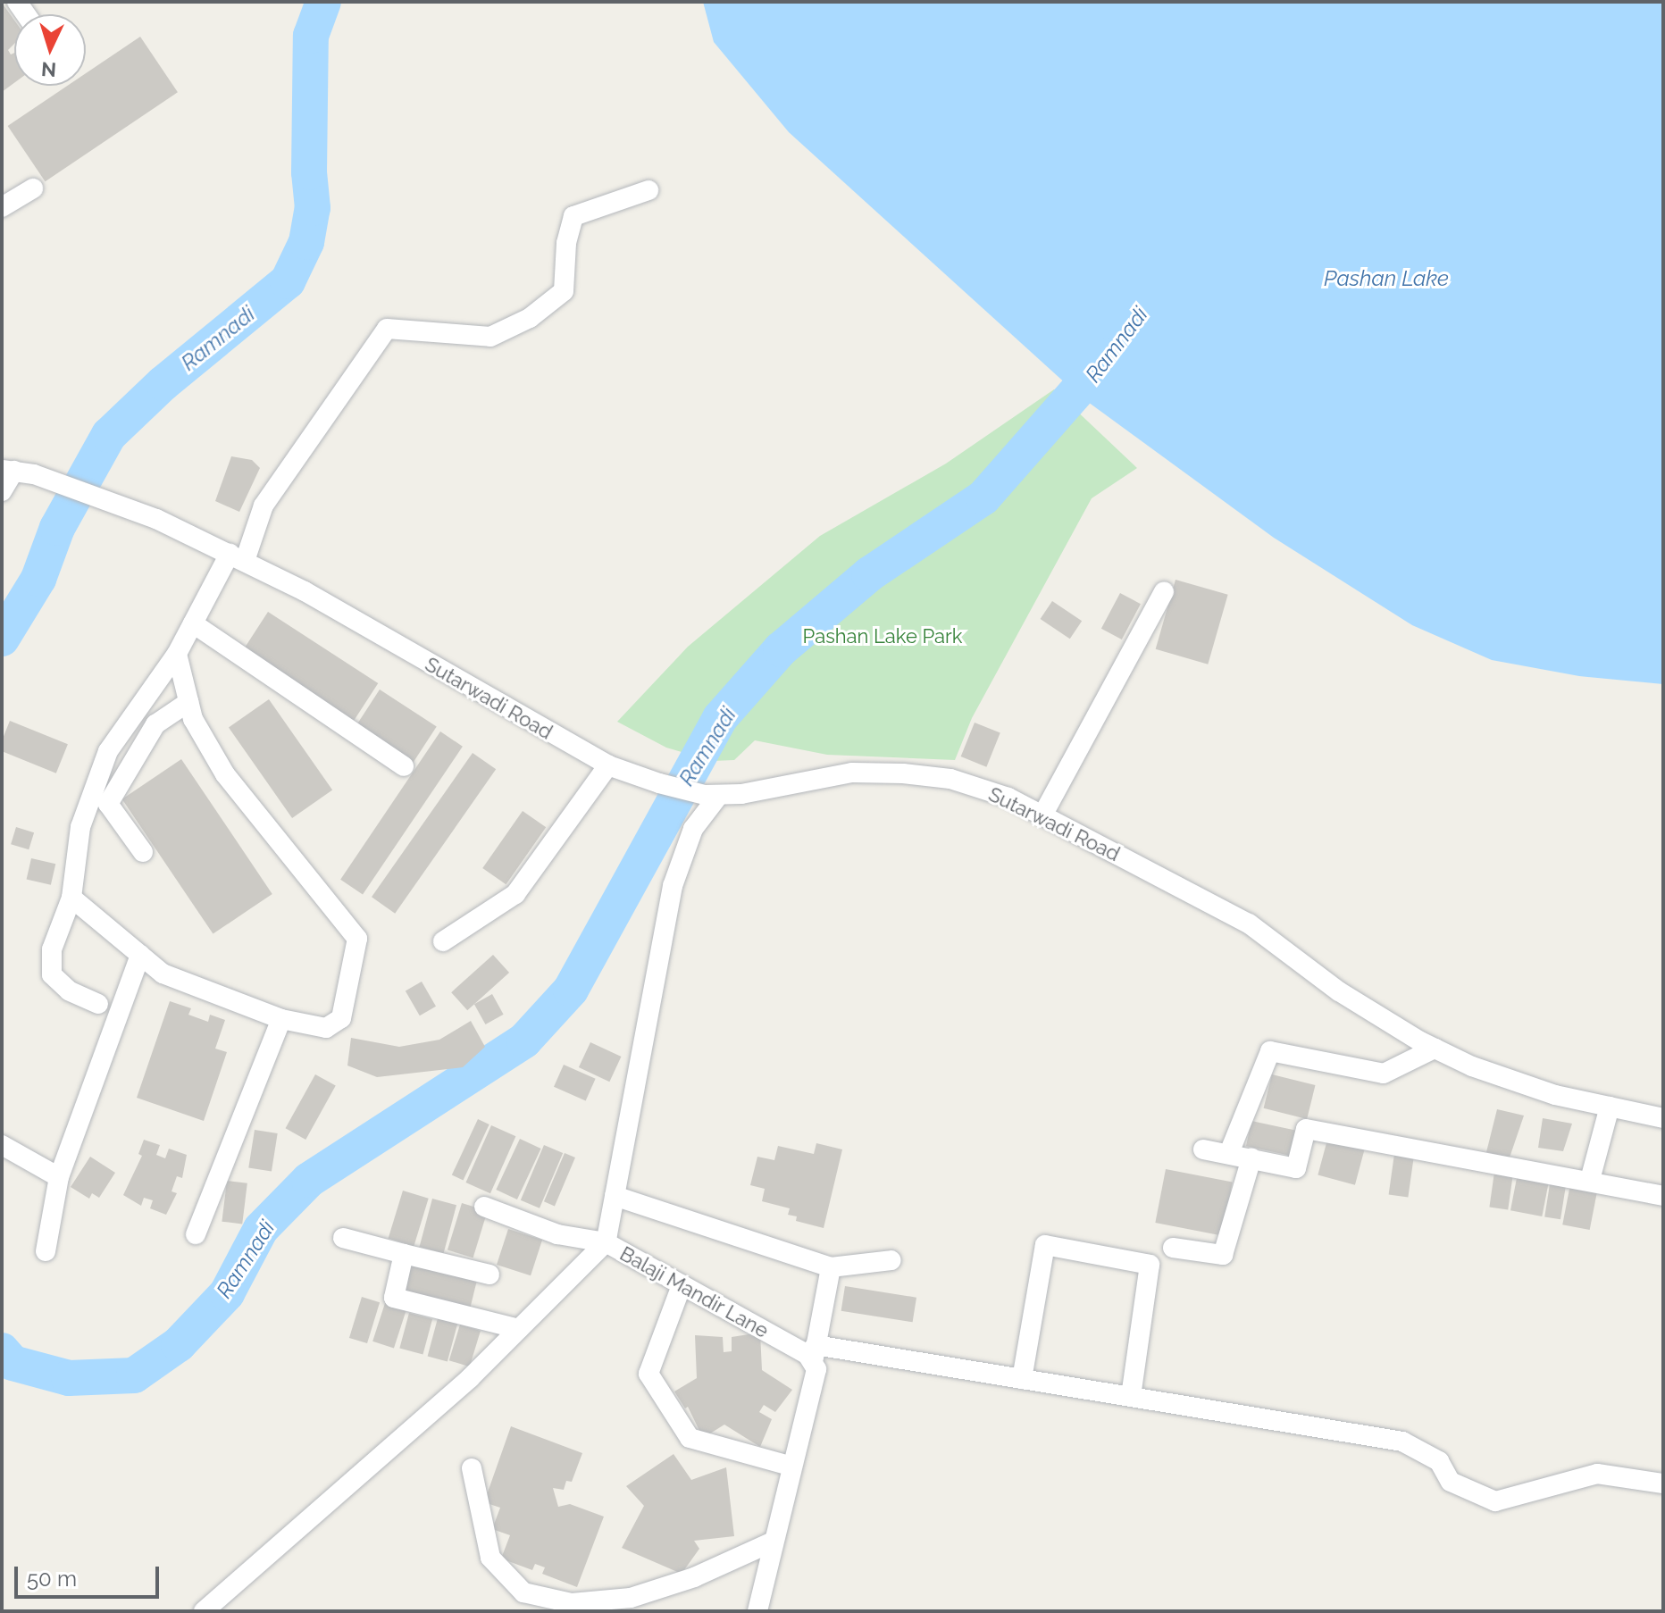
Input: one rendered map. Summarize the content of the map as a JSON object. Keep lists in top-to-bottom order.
{
  "streets": {
    "street": ["Sutarwadi Road", "Balaji Mandir Lane"]
  },
  "crossings": [
    ["Sutarwadi Road", "Balaji Mandir Lane"]
  ],
  "water": ["Pashan Lake", "Ramnadi"],
  "parks": ["Pashan Lake Park"],
  "scale_bar": "50 m",
  "north": "bottom"
}
